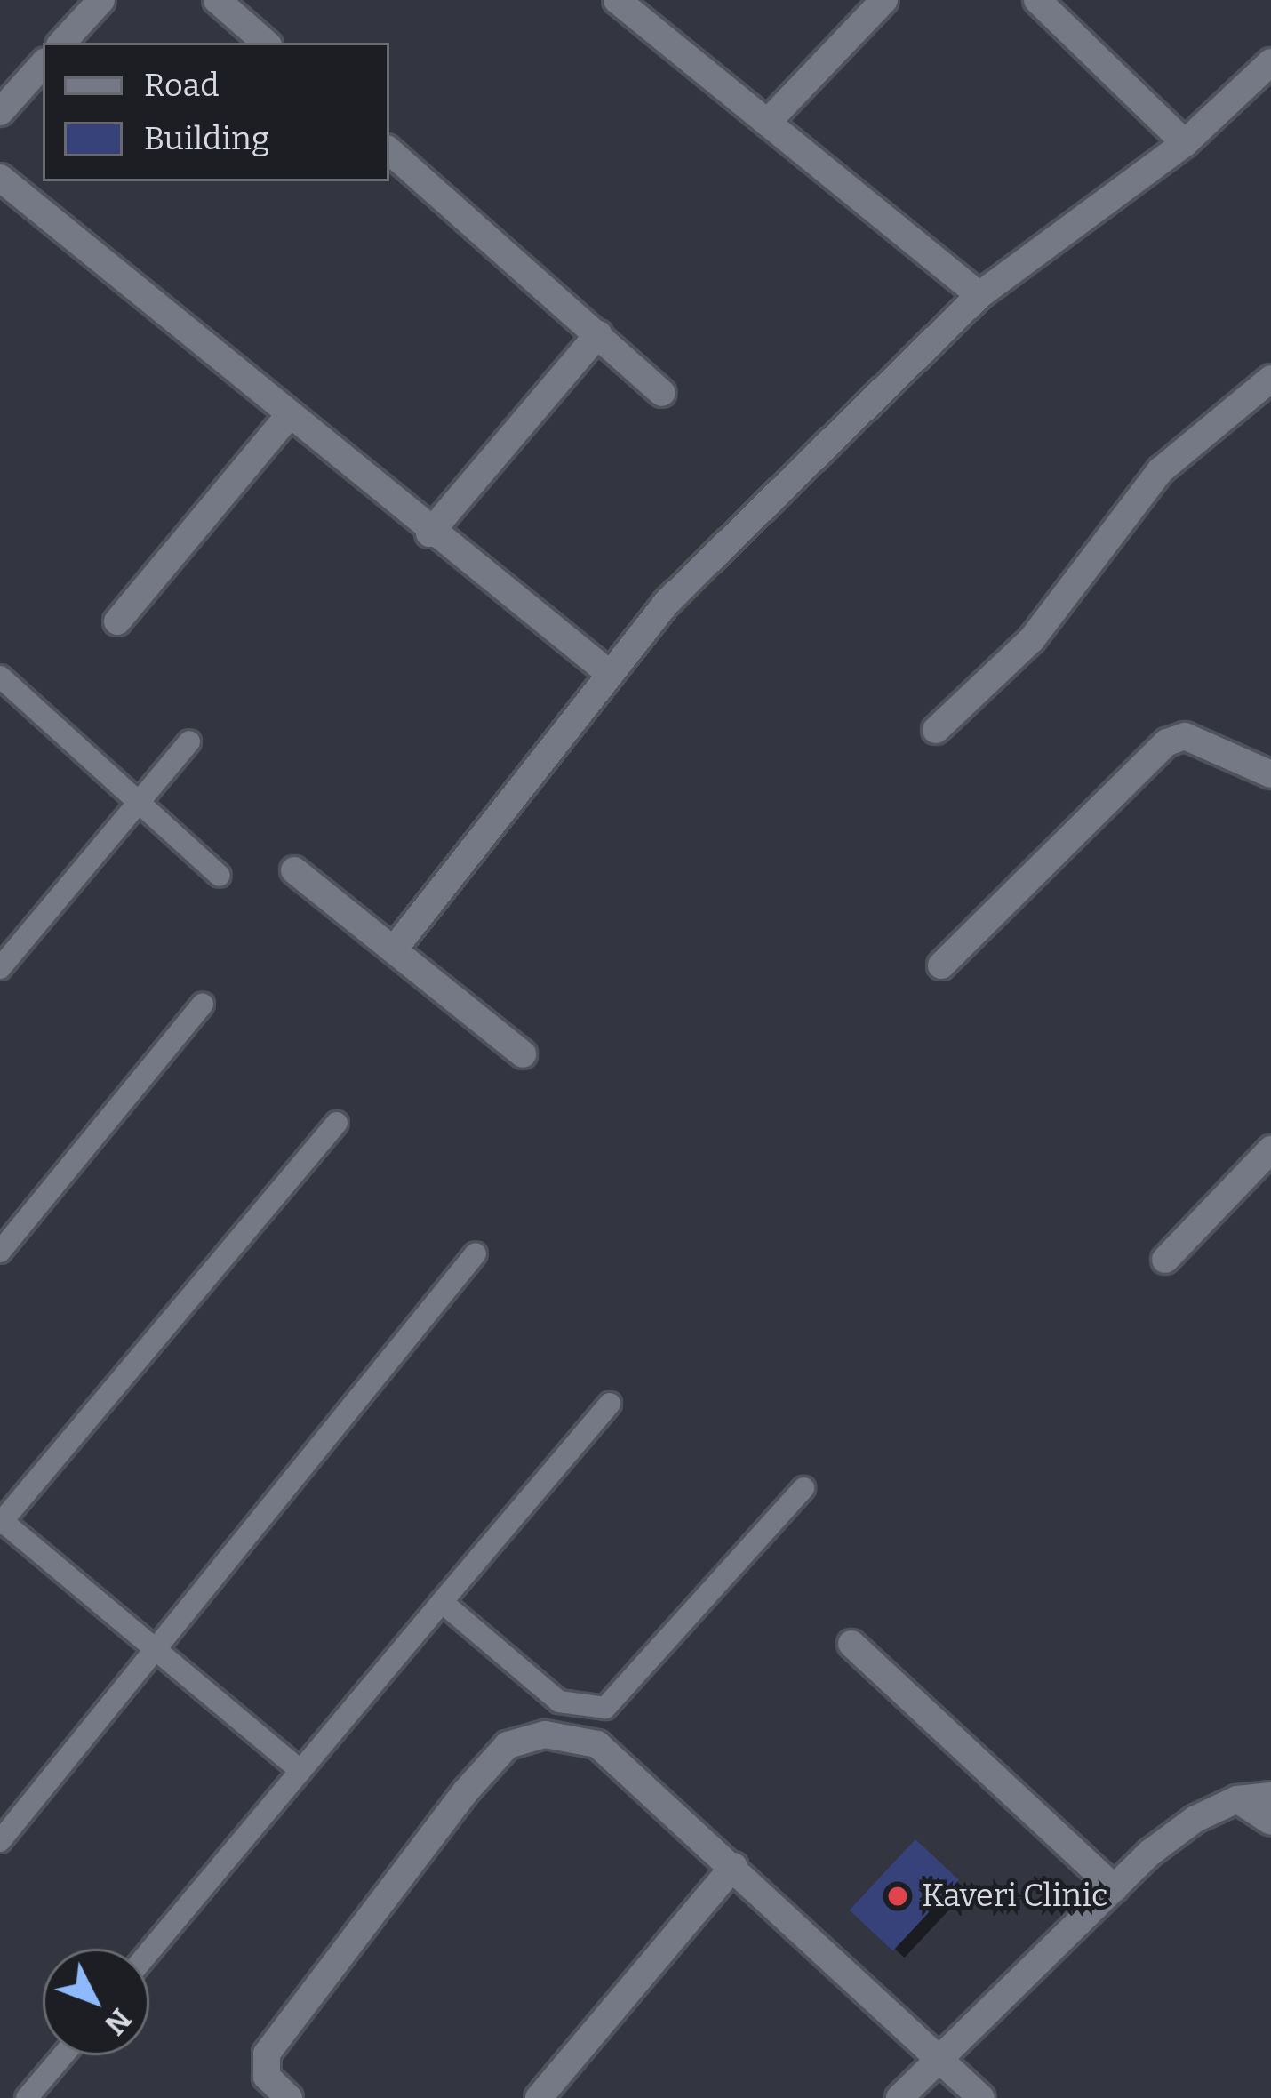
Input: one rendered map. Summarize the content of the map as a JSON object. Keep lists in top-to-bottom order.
{
  "places": ["Kaveri Clinic"],
  "legend": ["Road", "Building"],
  "north": "bottom right"
}
